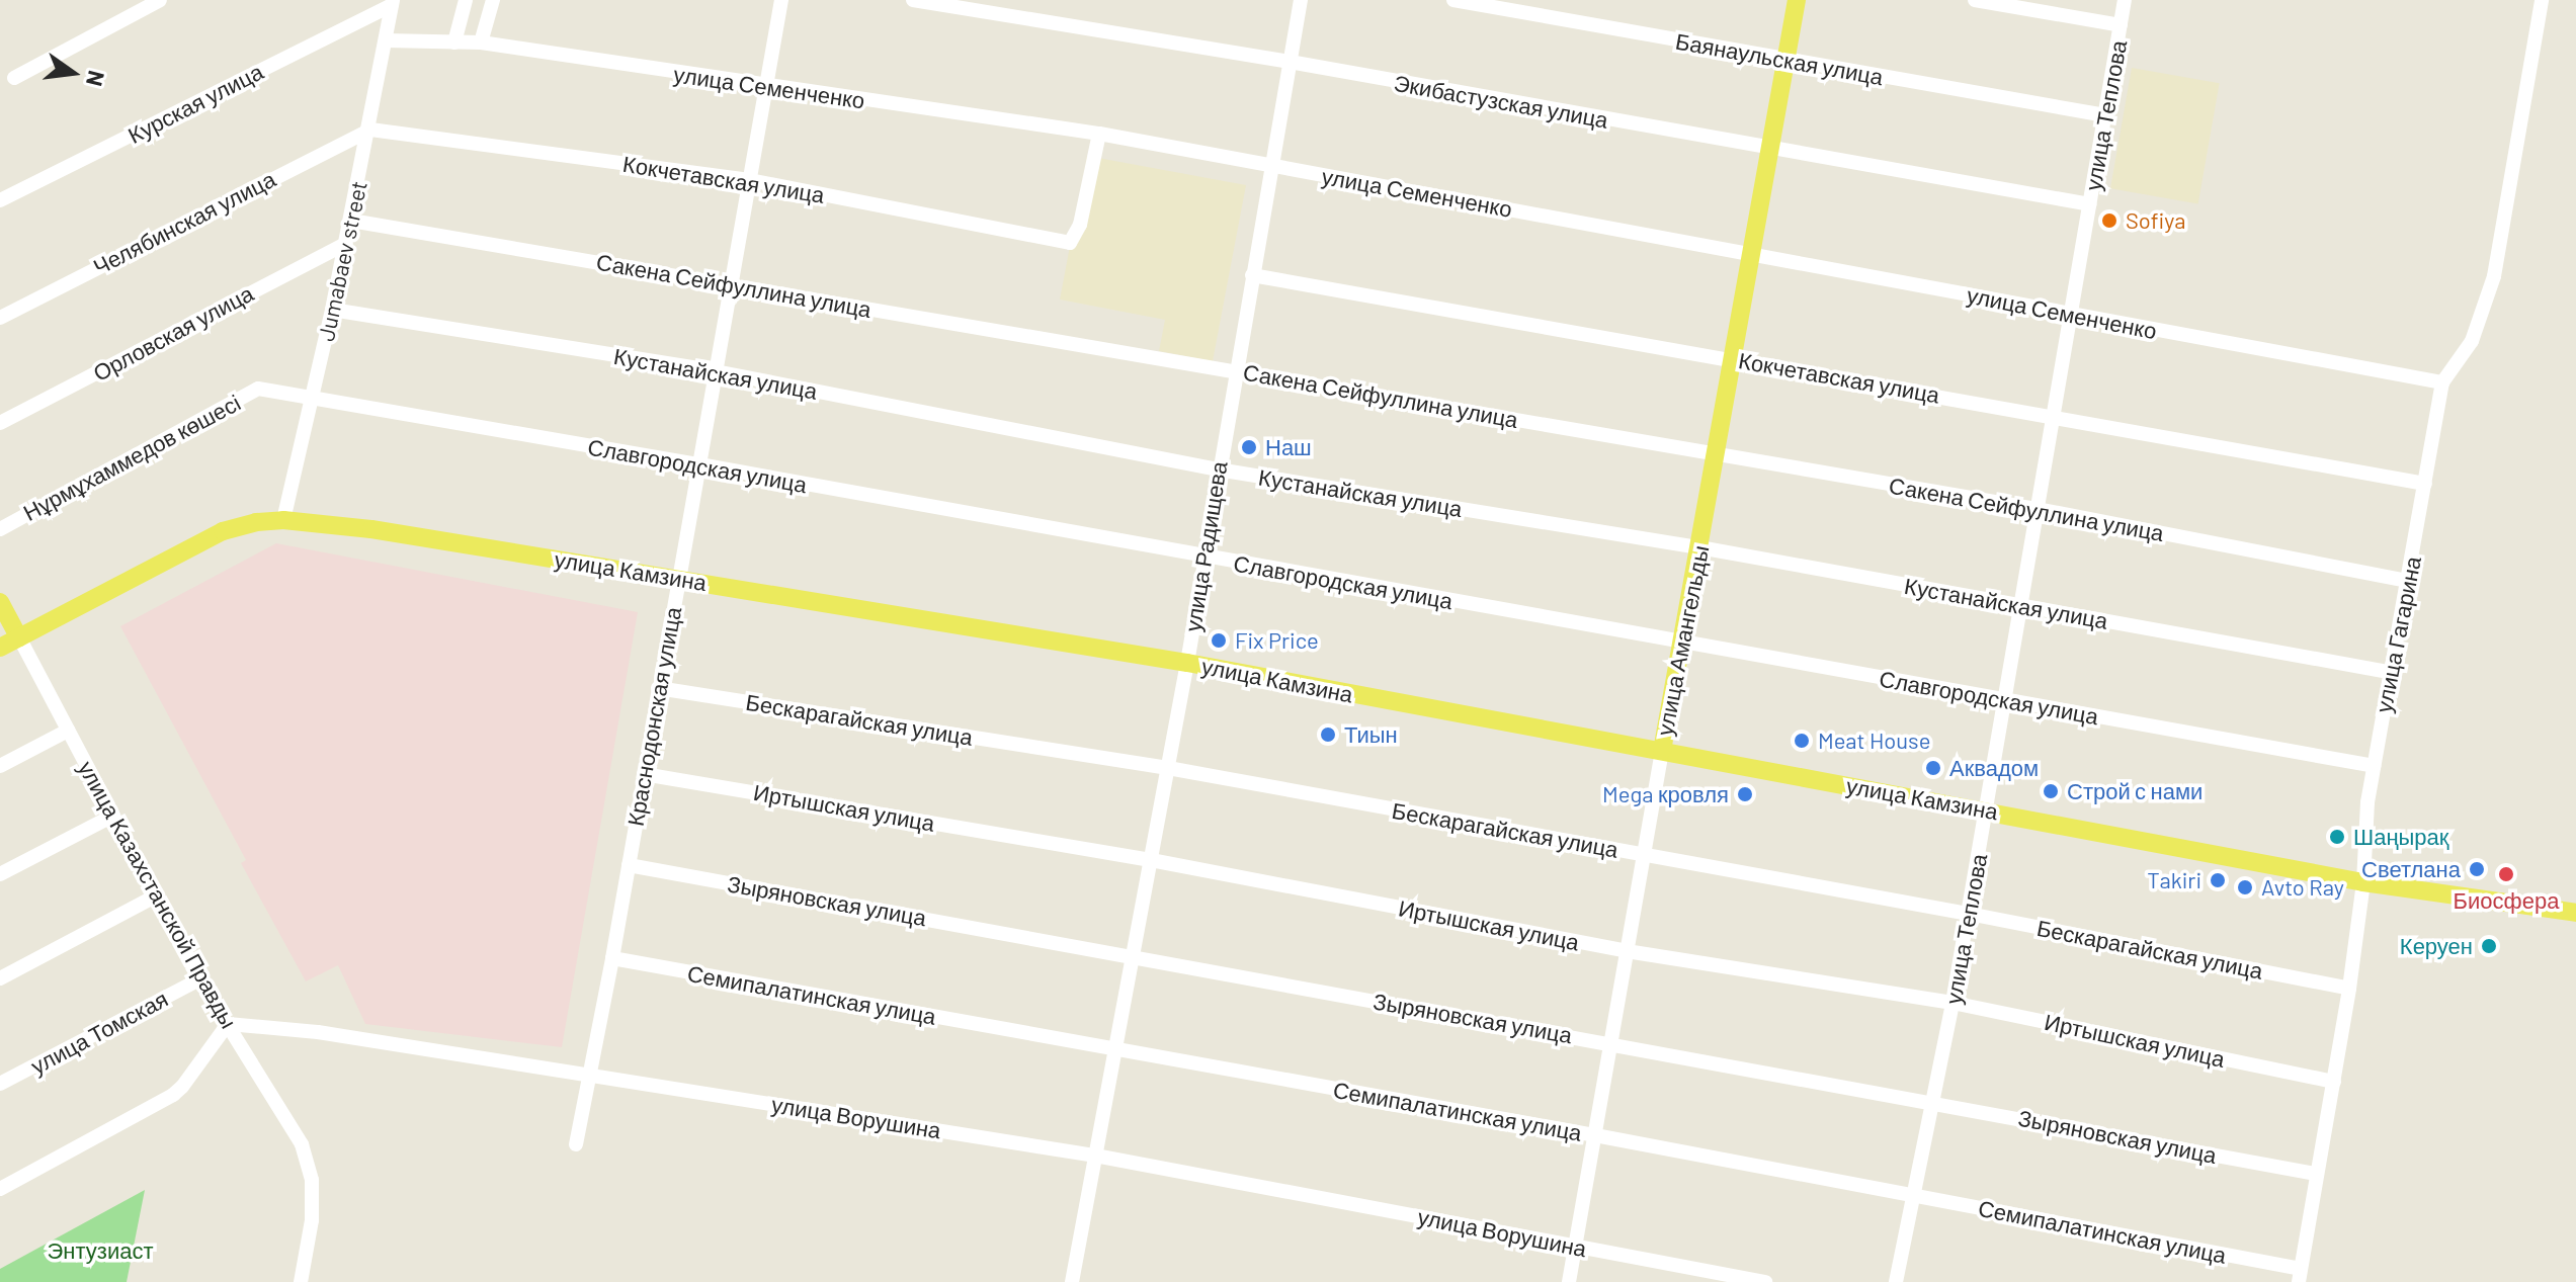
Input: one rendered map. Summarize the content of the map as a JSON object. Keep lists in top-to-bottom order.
{
  "streets": {
    "main road": ["улица Камзина", "улица Амангельды", "улица Казахстанской Правды"],
    "street": [
      "Баянаульская улица",
      "улица Семенченко",
      "Экибастузская улица",
      "Курская улица",
      "улица Теплова",
      "Кокчетавская улица",
      "Челябинская улица",
      "Jumabaev street",
      "Сакена Сейфуллина улица",
      "Орловская улица",
      "Кустанайская улица",
      "Нұрмұхаммедов көшесі",
      "Славгородская улица",
      "улица Радищева",
      "улица Гагарина",
      "Краснодонская улица",
      "Бескарагайская улица",
      "Иртышская улица",
      "Зыряновская улица",
      "Семипалатинская улица",
      "улица Томская",
      "улица Ворушина"
    ]
  },
  "crossings": [
    ["Баянаульская улица", "улица Теплова"],
    ["Баянаульская улица", "улица Амангельды"],
    ["улица Семенченко", "улица Теплова"],
    ["улица Семенченко", "Кокчетавская улица"],
    ["улица Семенченко", "Jumabaev street"],
    ["улица Семенченко", "улица Радищева"],
    ["улица Семенченко", "улица Гагарина"],
    ["улица Семенченко", "улица Амангельды"],
    ["улица Семенченко", "Краснодонская улица"],
    ["Экибастузская улица", "улица Теплова"],
    ["Экибастузская улица", "улица Радищева"],
    ["Экибастузская улица", "улица Амангельды"],
    ["Курская улица", "Jumabaev street"],
    ["улица Теплова", "Кокчетавская улица"],
    ["улица Теплова", "Сакена Сейфуллина улица"],
    ["улица Теплова", "Кустанайская улица"],
    ["улица Теплова", "Славгородская улица"],
    ["улица Теплова", "улица Камзина"],
    ["улица Теплова", "Бескарагайская улица"],
    ["улица Теплова", "Иртышская улица"],
    ["улица Теплова", "Зыряновская улица"],
    ["улица Теплова", "Семипалатинская улица"],
    ["Кокчетавская улица", "Челябинская улица"],
    ["Кокчетавская улица", "Jumabaev street"],
    ["Кокчетавская улица", "улица Радищева"],
    ["Кокчетавская улица", "улица Гагарина"],
    ["Кокчетавская улица", "улица Амангельды"],
    ["Кокчетавская улица", "Краснодонская улица"],
    ["Челябинская улица", "Jumabaev street"],
    ["Jumabaev street", "Сакена Сейфуллина улица"],
    ["Jumabaev street", "Орловская улица"],
    ["Jumabaev street", "Кустанайская улица"],
    ["Jumabaev street", "Нұрмұхаммедов көшесі"],
    ["Jumabaev street", "Славгородская улица"],
    ["Jumabaev street", "улица Камзина"],
    ["Сакена Сейфуллина улица", "улица Радищева"],
    ["Сакена Сейфуллина улица", "улица Гагарина"],
    ["Сакена Сейфуллина улица", "улица Амангельды"],
    ["Сакена Сейфуллина улица", "Краснодонская улица"],
    ["Кустанайская улица", "улица Радищева"],
    ["Кустанайская улица", "улица Гагарина"],
    ["Кустанайская улица", "улица Амангельды"],
    ["Кустанайская улица", "Краснодонская улица"],
    ["Нұрмұхаммедов көшесі", "Славгородская улица"],
    ["Славгородская улица", "улица Радищева"],
    ["Славгородская улица", "улица Гагарина"],
    ["Славгородская улица", "улица Амангельды"],
    ["Славгородская улица", "Краснодонская улица"],
    ["улица Радищева", "улица Камзина"],
    ["улица Радищева", "Бескарагайская улица"],
    ["улица Радищева", "Иртышская улица"],
    ["улица Радищева", "Зыряновская улица"],
    ["улица Радищева", "Семипалатинская улица"],
    ["улица Радищева", "улица Ворушина"],
    ["улица Камзина", "улица Гагарина"],
    ["улица Камзина", "улица Амангельды"],
    ["улица Камзина", "Краснодонская улица"],
    ["улица Камзина", "улица Казахстанской Правды"],
    ["улица Гагарина", "Бескарагайская улица"],
    ["улица Гагарина", "Иртышская улица"],
    ["улица Гагарина", "Зыряновская улица"],
    ["улица Гагарина", "Семипалатинская улица"],
    ["улица Амангельды", "Бескарагайская улица"],
    ["улица Амангельды", "Иртышская улица"],
    ["улица Амангельды", "Зыряновская улица"],
    ["улица Амангельды", "Семипалатинская улица"],
    ["улица Амангельды", "улица Ворушина"],
    ["Краснодонская улица", "Бескарагайская улица"],
    ["Краснодонская улица", "Иртышская улица"],
    ["Краснодонская улица", "Зыряновская улица"],
    ["Краснодонская улица", "Семипалатинская улица"],
    ["Краснодонская улица", "улица Ворушина"],
    ["улица Казахстанской Правды", "улица Томская"],
    ["улица Казахстанской Правды", "улица Ворушина"]
  ],
  "parks": ["Энтузиаст"],
  "places": [
    "Sofiya",
    "Наш",
    "Fix Price",
    "Тиын",
    "Meat House",
    "Аквадом",
    "Строй с нами",
    "Mega кровля",
    "Шаңырақ",
    "Светлана",
    "Биосфера",
    "Takiri",
    "Avto Ray",
    "Керуен"
  ],
  "north": "right"
}
